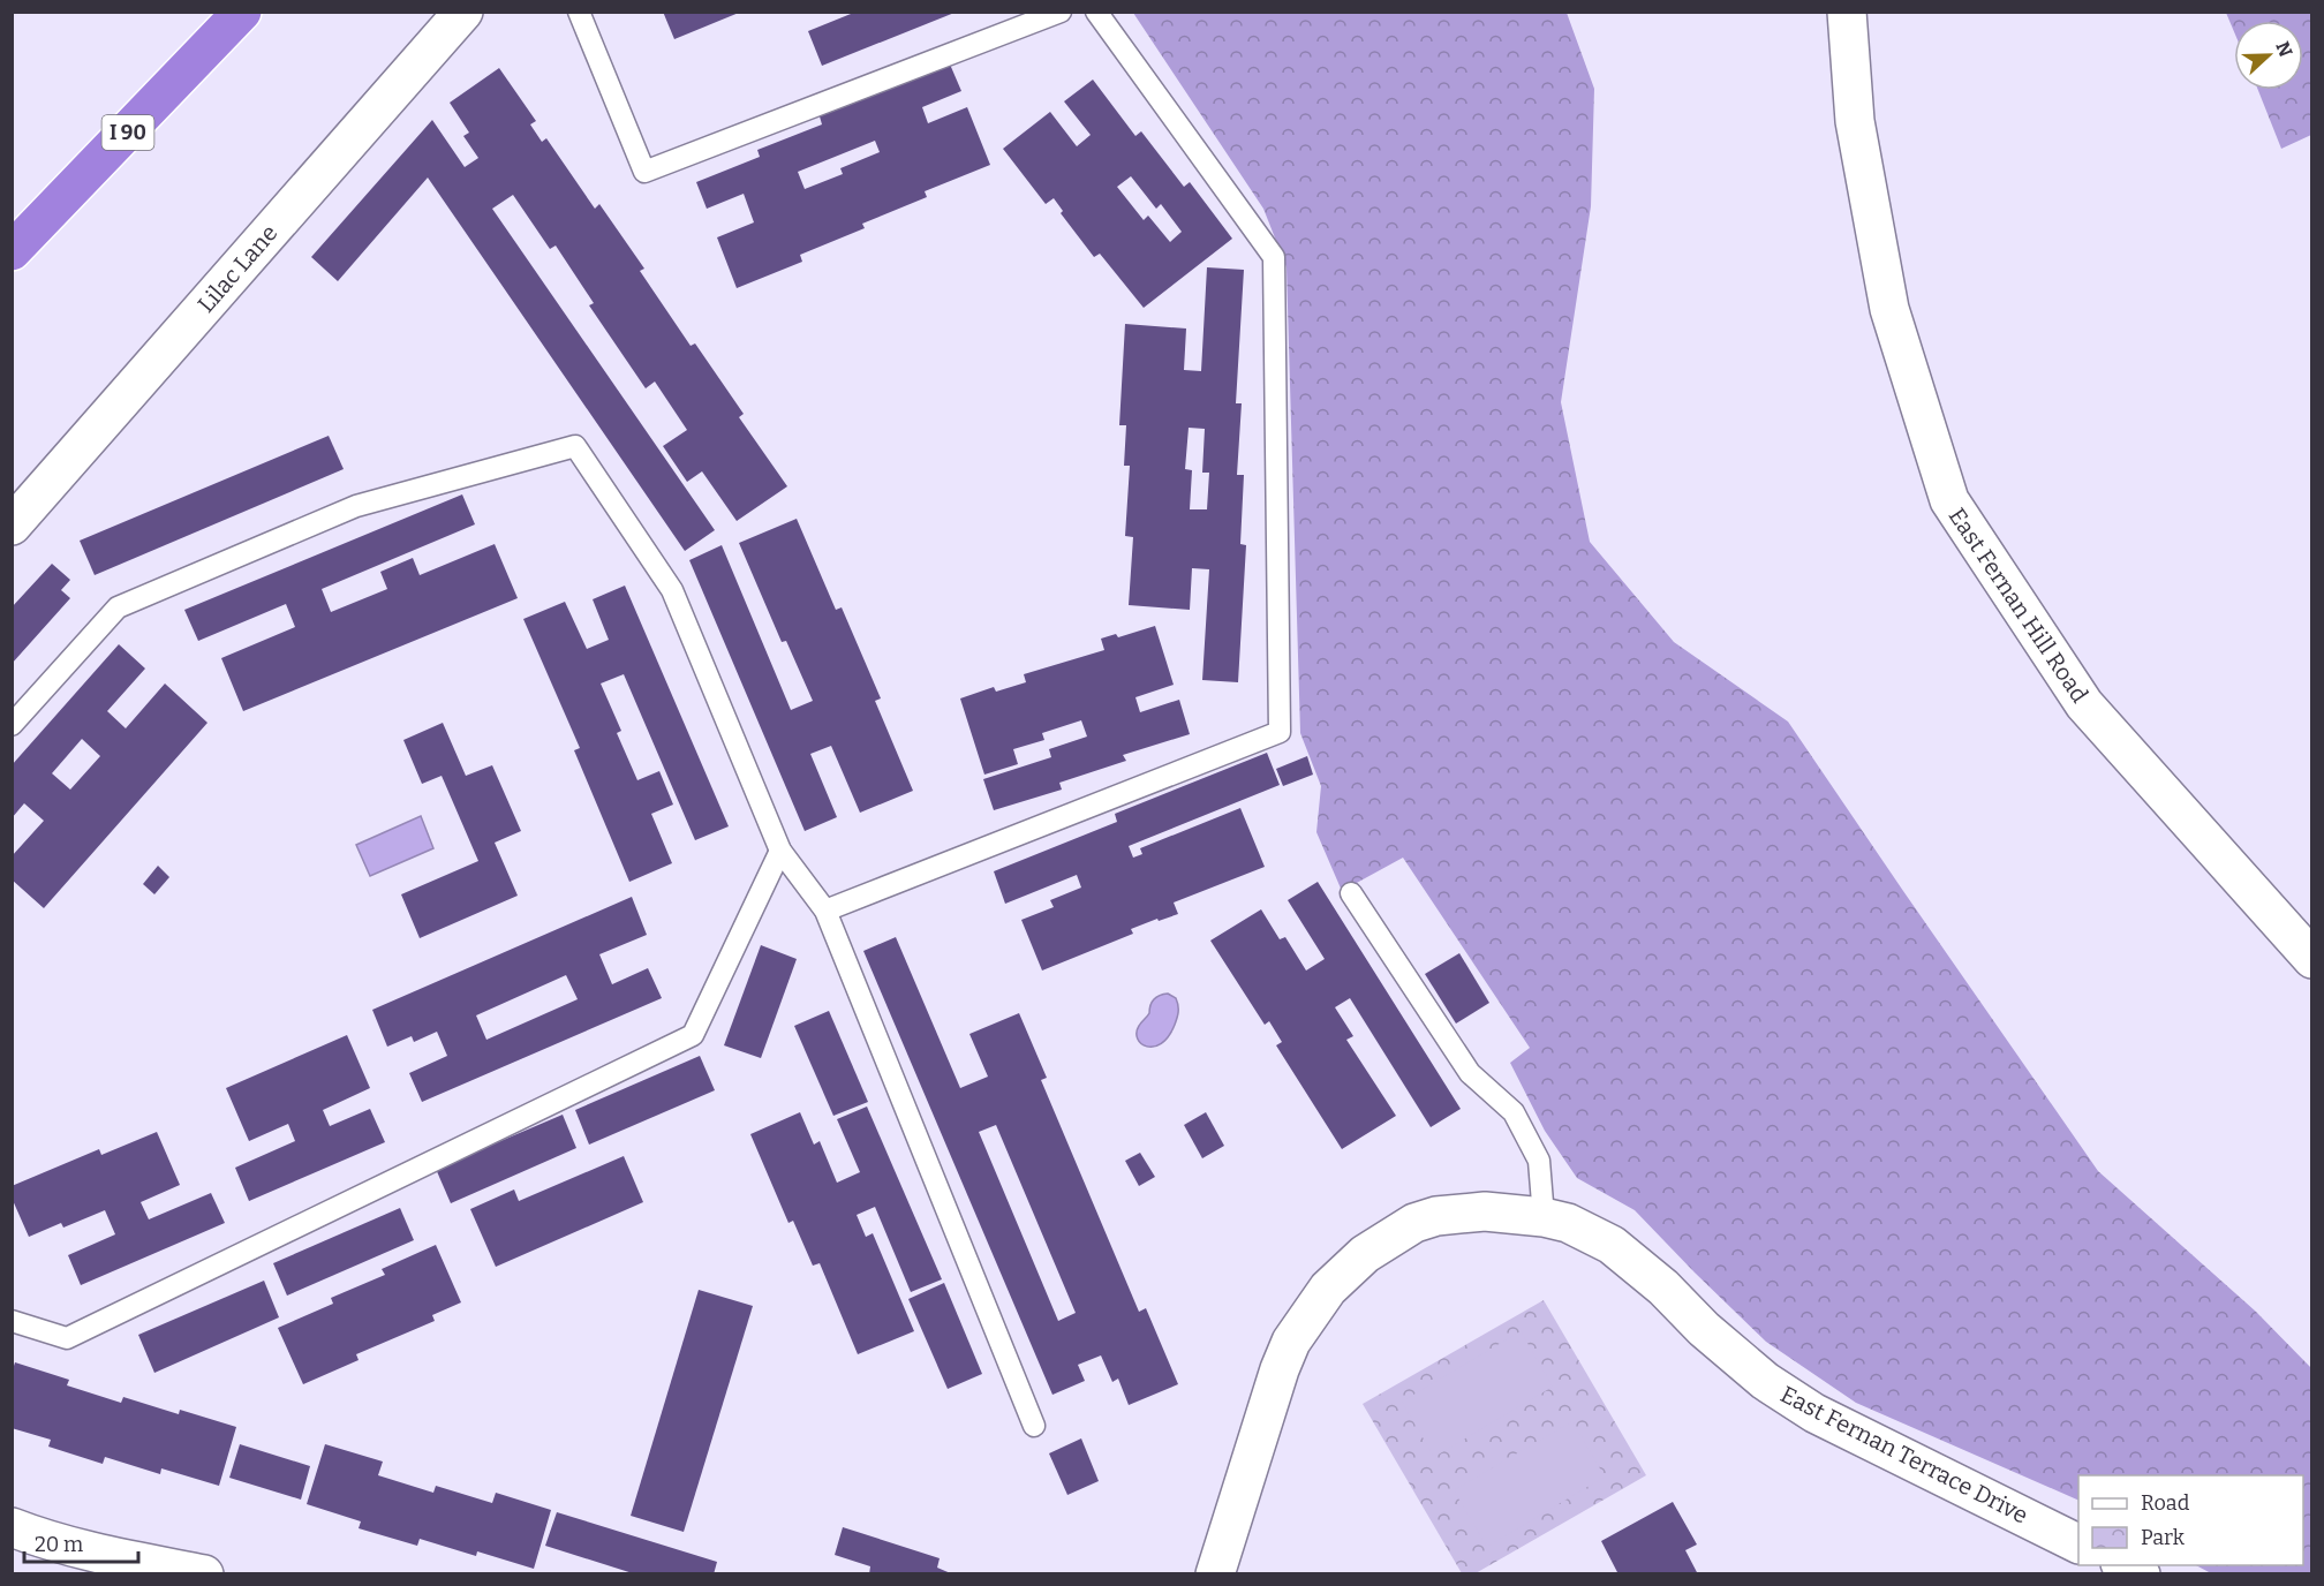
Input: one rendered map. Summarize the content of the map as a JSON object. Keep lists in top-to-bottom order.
{
  "streets": {
    "highway": ["I 90"],
    "street": ["Lilac Lane", "East Fernan Hill Road", "East Fernan Terrace Drive"]
  },
  "legend": ["Road", "Park"],
  "scale_bar": "20 m",
  "north": "right"
}
